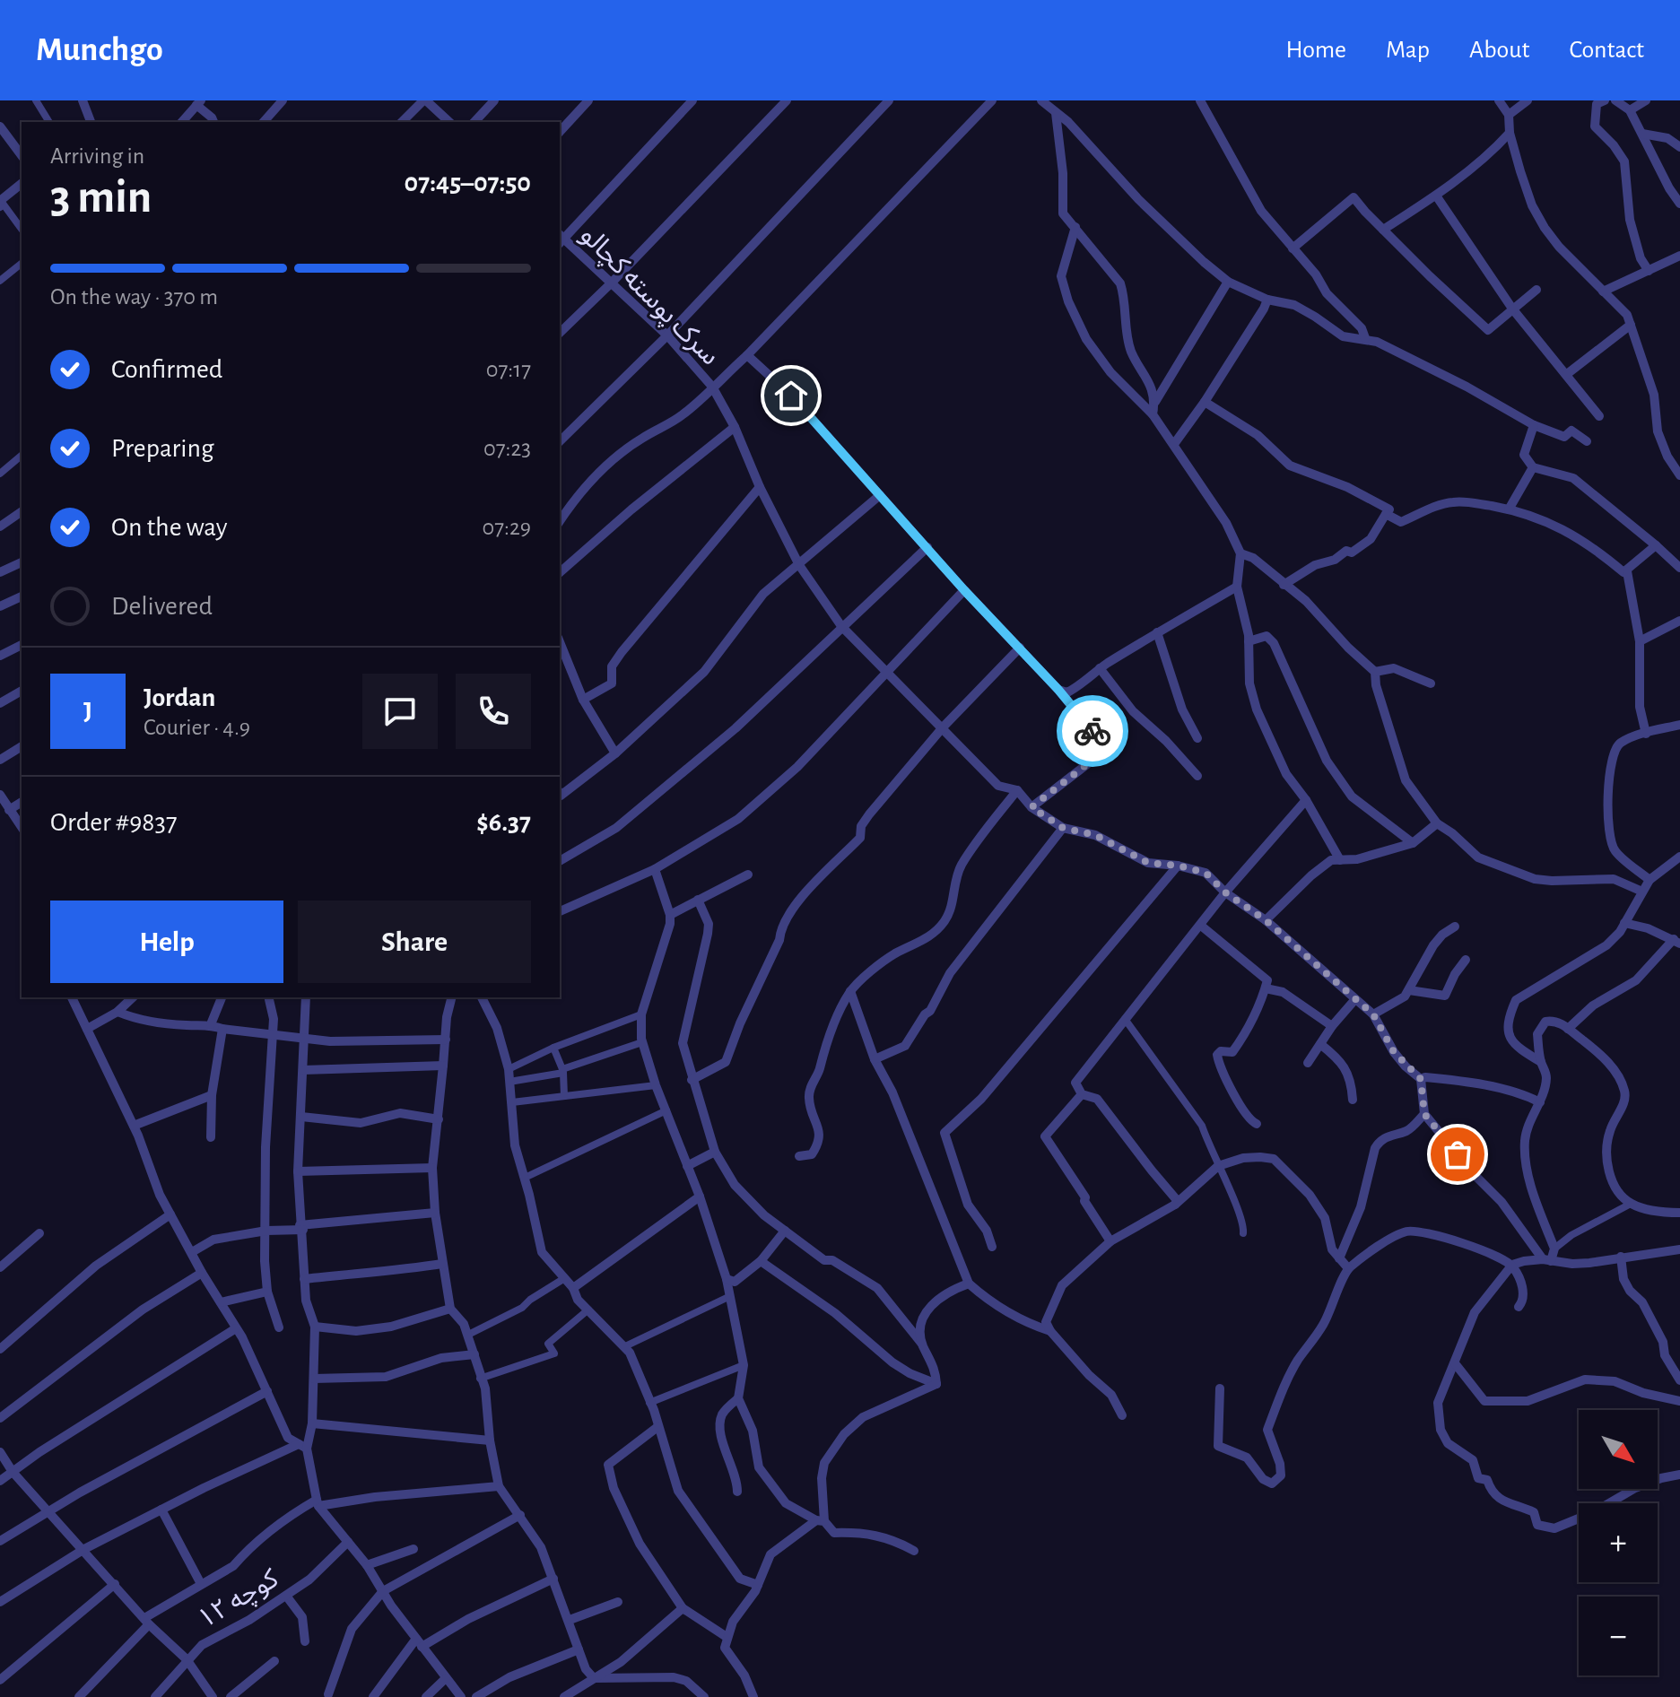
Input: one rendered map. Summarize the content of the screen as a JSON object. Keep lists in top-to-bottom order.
{
  "streets": {
    "street": ["سرک پوسته کچالو", "کوچه ۱۲"]
  },
  "north": "bottom right",
  "page": {
    "header": "Munchgo",
    "nav": [
      "Home",
      "Map",
      "About",
      "Contact"
    ],
    "heading": ["3 min", "Arriving in", "07:45–07:50"],
    "panel": [
      "Jordan",
      "Courier · 4.9",
      "Order #9837",
      "$6.37"
    ],
    "bar": "On the way · 370 m",
    "list": [
      ["Confirmed", "07:17"],
      ["Preparing", "07:23"],
      ["On the way", "07:29"],
      "Delivered"
    ],
    "round": "J",
    "buttons": ["Help", "Share"],
    "map_buttons": ["+", "−"]
  }
}
